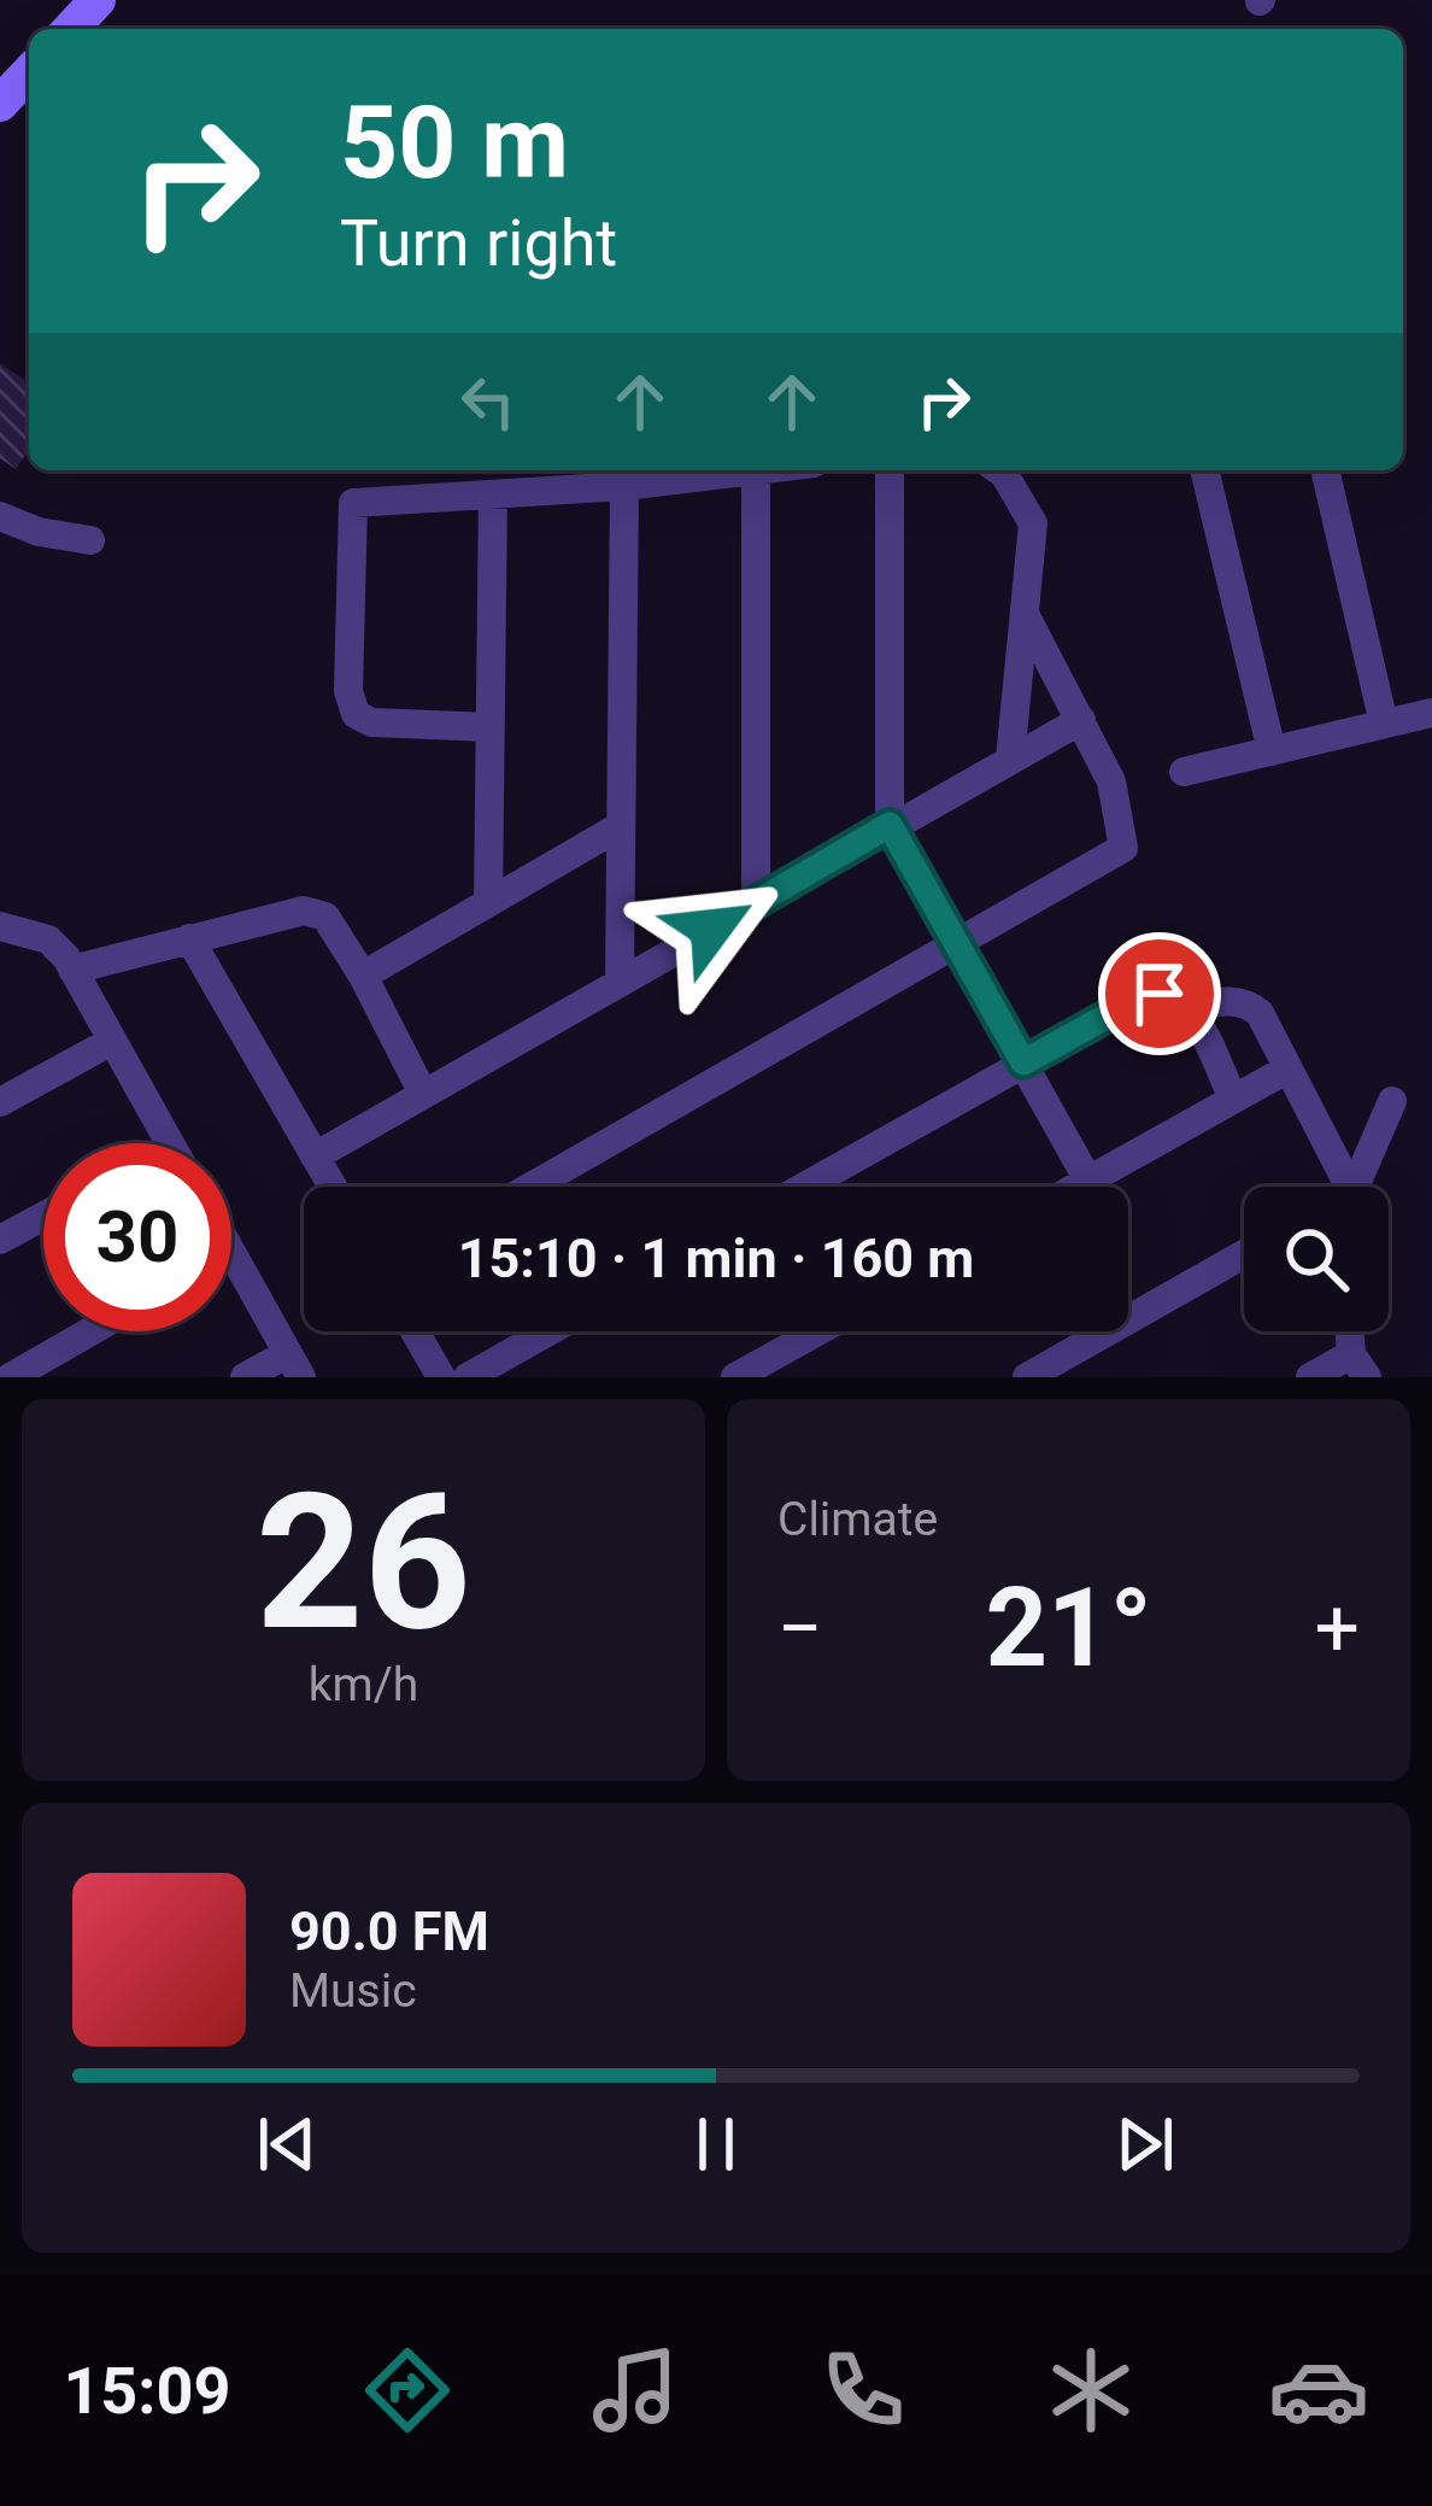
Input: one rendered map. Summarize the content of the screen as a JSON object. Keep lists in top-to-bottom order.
{
  "page": {
    "turn": ["50 m", "Turn right"],
    "limit": "30",
    "trip": "15:10 · 1 min · 160 m",
    "tile": [
      ["26", "km/h"],
      "Climate"
    ],
    "heat": ["−", "21°", "+"],
    "song": ["90.0 FM", "Music"],
    "tabs": "15:09"
  }
}
